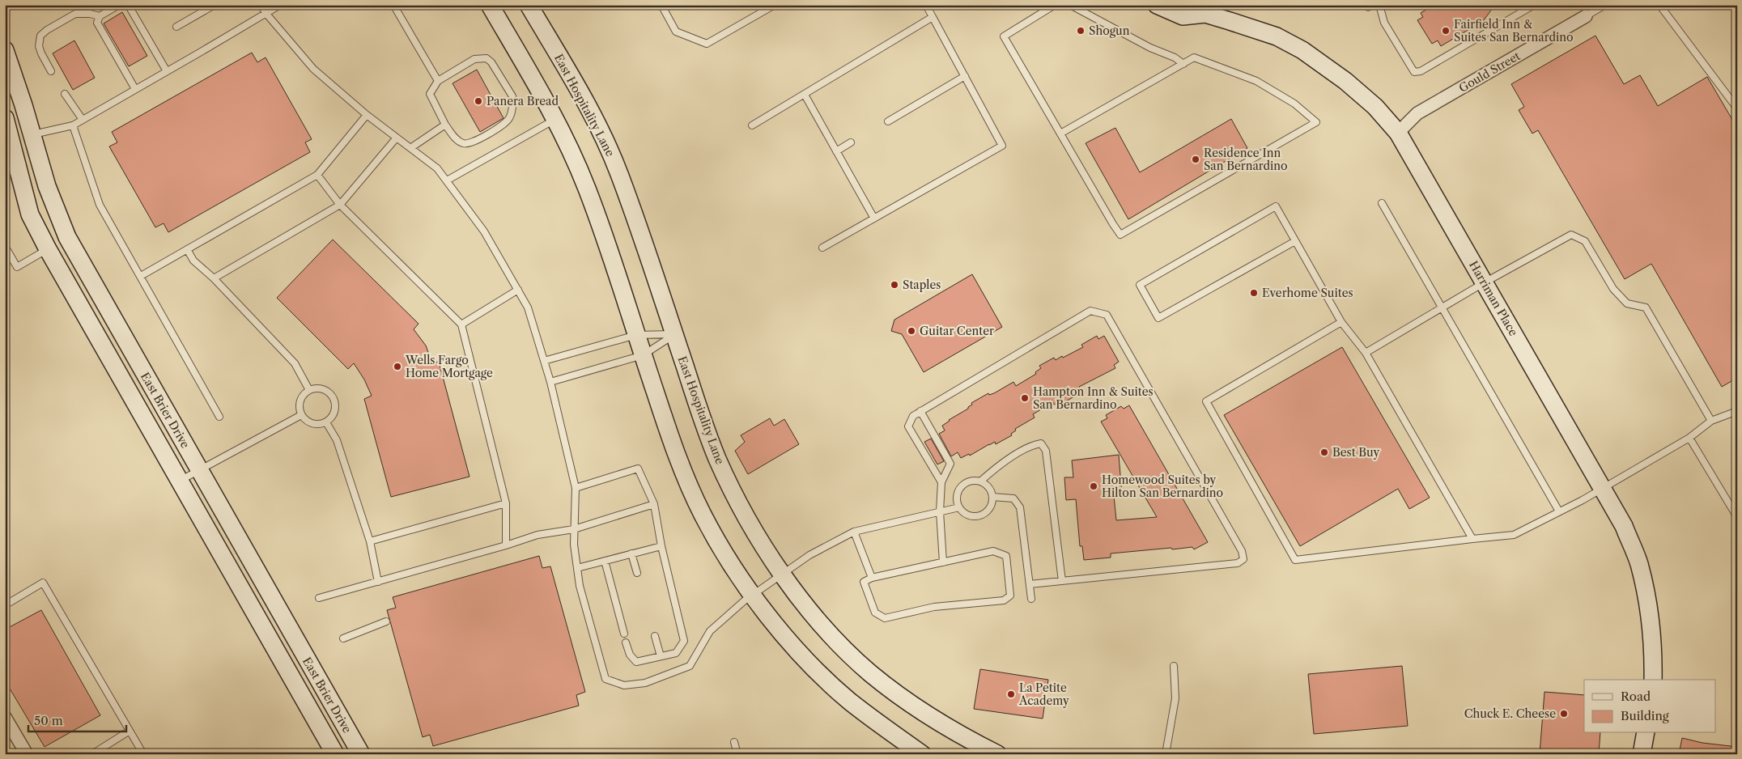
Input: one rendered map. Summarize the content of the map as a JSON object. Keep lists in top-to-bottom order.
{
  "streets": {
    "street": [
      "Gould Street",
      "East Hospitality Lane",
      "Harriman Place",
      "East Brier Drive"
    ]
  },
  "crossings": [
    ["Gould Street", "Harriman Place"]
  ],
  "places": [
    "Shogun",
    "Fairfield Inn & Suites San Bernardino",
    "Panera Bread",
    "Residence Inn San Bernardino",
    "Staples",
    "Everhome Suites",
    "Guitar Center",
    "Wells Fargo Home Mortgage",
    "Hampton Inn & Suites San Bernardino",
    "Best Buy",
    "Homewood Suites by Hilton San Bernardino",
    "La Petite Academy",
    "Chuck E. Cheese"
  ],
  "legend": ["Road", "Building"],
  "scale_bar": "50 m"
}
